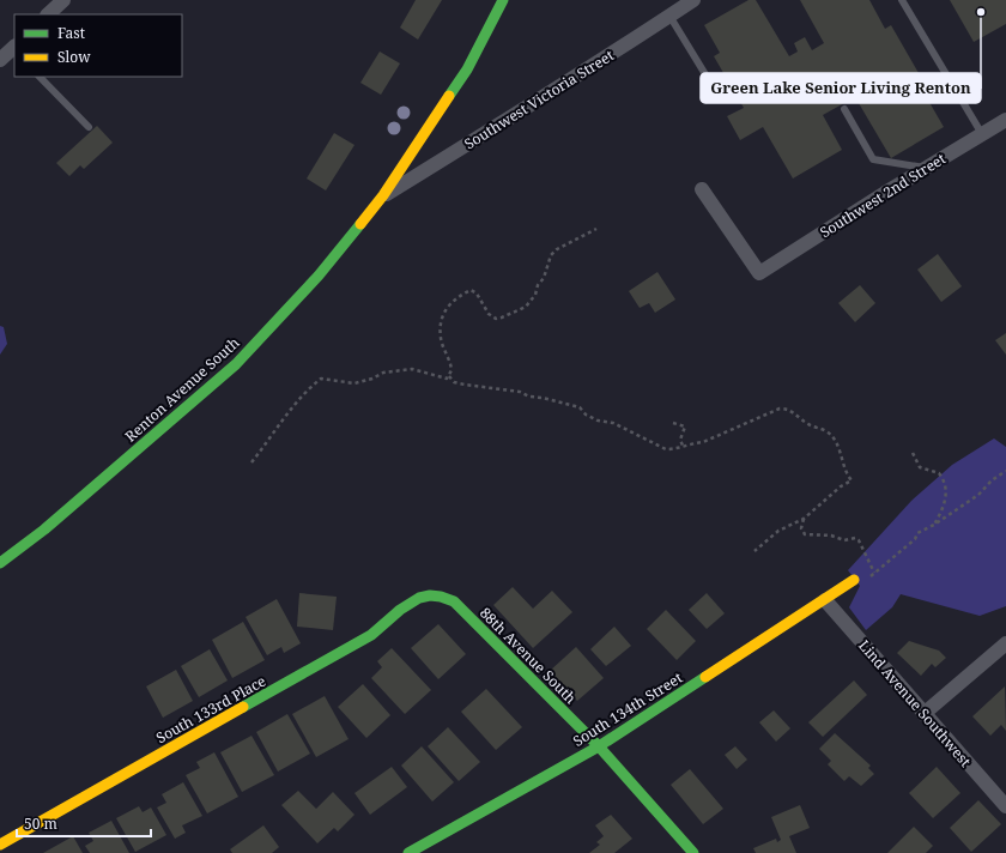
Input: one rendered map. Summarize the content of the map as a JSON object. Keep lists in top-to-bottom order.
{
  "streets": {
    "street": [
      "Southwest Victoria Street",
      "Southwest 2nd Street",
      "Renton Avenue South",
      "88th Avenue South",
      "Lind Avenue Southwest",
      "South 133rd Place",
      "South 134th Street"
    ]
  },
  "crossings": [
    ["Southwest Victoria Street", "Renton Avenue South"],
    ["88th Avenue South", "South 133rd Place"],
    ["88th Avenue South", "South 134th Street"],
    ["Lind Avenue Southwest", "South 134th Street"]
  ],
  "places": ["Green Lake Senior Living Renton"],
  "legend": ["Fast", "Slow"],
  "scale_bar": "50 m"
}
